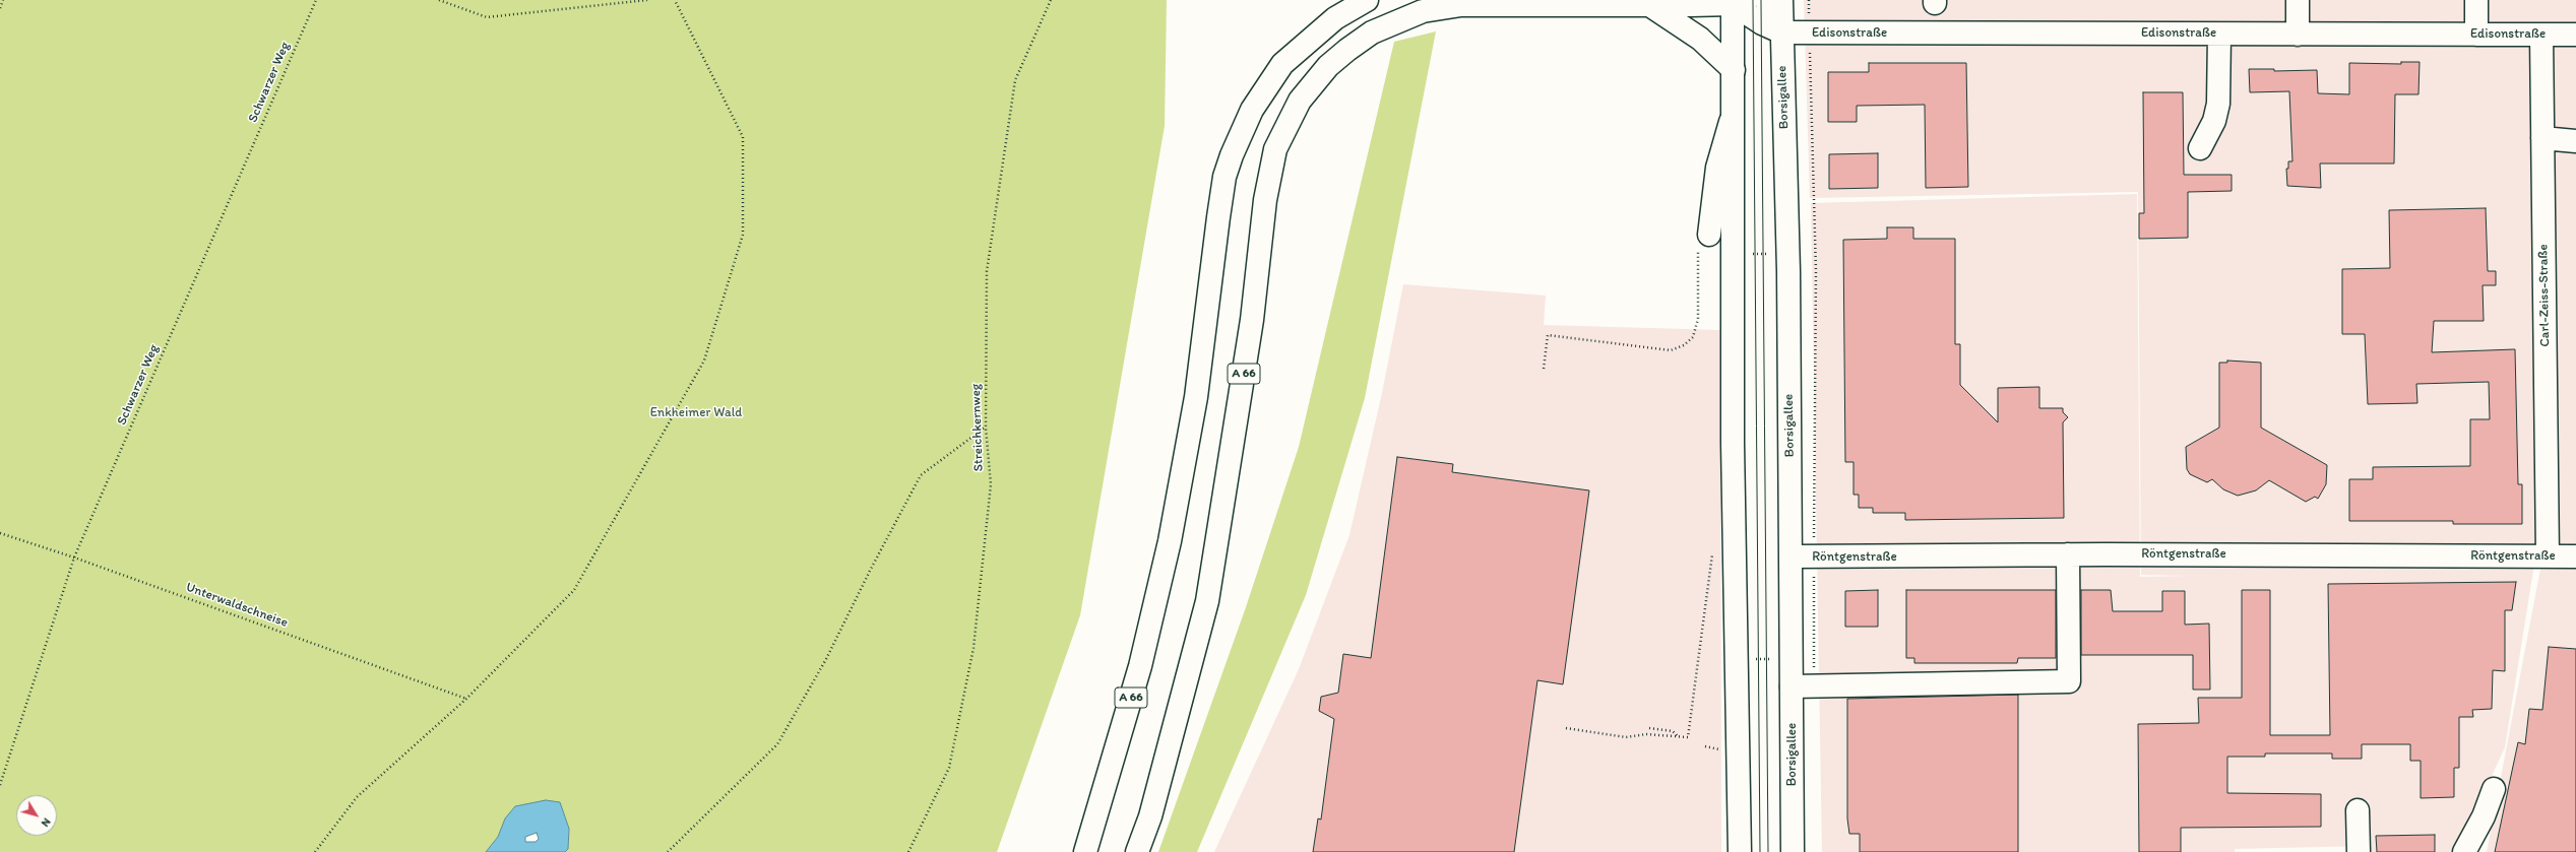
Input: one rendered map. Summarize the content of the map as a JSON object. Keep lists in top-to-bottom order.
{
  "streets": {
    "main road": [
      "Edisonstraße",
      "Borsigallee",
      "Carl-Zeiss-Straße",
      "A 66",
      "Röntgenstraße"
    ],
    "path": ["Schwarzer Weg", "Streichkernweg", "Unterwaldschneise"]
  },
  "crossings": [
    ["Edisonstraße", "Borsigallee"],
    ["Edisonstraße", "Carl-Zeiss-Straße"],
    ["Schwarzer Weg", "Unterwaldschneise"],
    ["Borsigallee", "Röntgenstraße"],
    ["Carl-Zeiss-Straße", "Röntgenstraße"]
  ],
  "parks": ["Enkheimer Wald"],
  "north": "bottom right"
}
